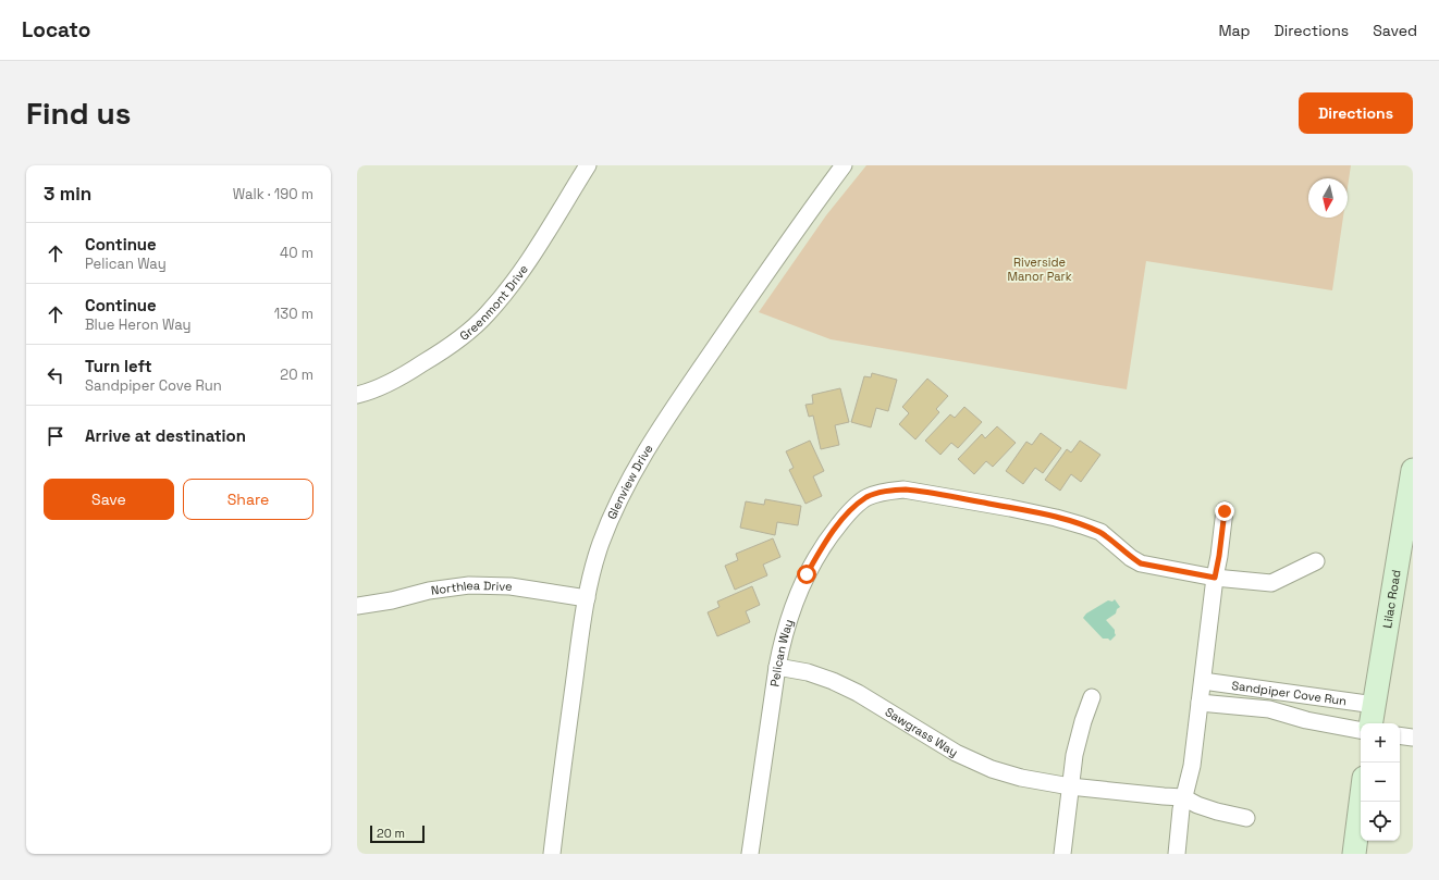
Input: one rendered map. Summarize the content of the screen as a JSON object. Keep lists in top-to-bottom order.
{
  "streets": {
    "street": [
      "Greenmont Drive",
      "Glenview Drive",
      "Northlea Drive",
      "Lilac Road",
      "Pelican Way",
      "Sandpiper Cove Run",
      "Sawgrass Way"
    ]
  },
  "crossings": [
    ["Glenview Drive", "Northlea Drive"],
    ["Lilac Road", "Sandpiper Cove Run"],
    ["Pelican Way", "Sawgrass Way"]
  ],
  "parks": ["Riverside Manor Park"],
  "scale_bar": "20 m",
  "north": "bottom",
  "page": {
    "header": "Locato",
    "nav": ["Map", "Directions", "Saved"],
    "buttons": [
      "Directions",
      ["Save", "Share"]
    ],
    "title": "Find us",
    "heading": ["3 min", "Walk · 190 m"],
    "list": [
      ["Continue", "Pelican Way", "40 m"],
      ["Continue", "Blue Heron Way", "130 m"],
      ["Turn left", "Sandpiper Cove Run", "20 m"],
      "Arrive at destination"
    ],
    "map_buttons": ["+", "−"],
    "scale": "20 m"
  }
}
